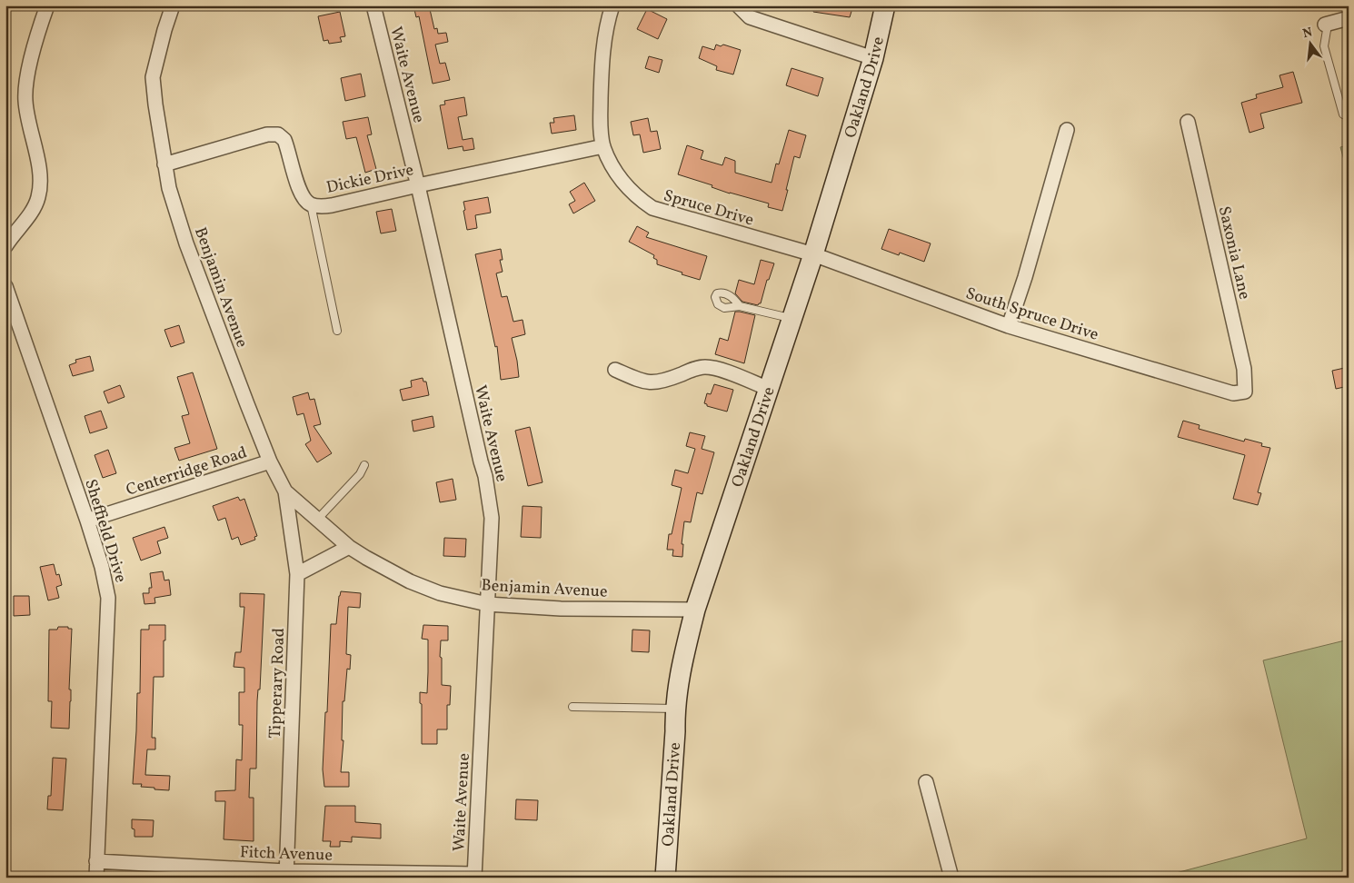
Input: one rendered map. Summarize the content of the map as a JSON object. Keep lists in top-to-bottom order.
{
  "streets": {
    "main road": ["Oakland Drive"],
    "street": [
      "Waite Avenue",
      "Dickie Drive",
      "Spruce Drive",
      "Saxonia Lane",
      "Benjamin Avenue",
      "South Spruce Drive",
      "Centerridge Road",
      "Sheffield Drive",
      "Tipperary Road",
      "Fitch Avenue"
    ]
  },
  "crossings": [
    ["Waite Avenue", "Dickie Drive"],
    ["Waite Avenue", "Benjamin Avenue"],
    ["Waite Avenue", "Fitch Avenue"],
    ["Oakland Drive", "Spruce Drive"],
    ["Oakland Drive", "Benjamin Avenue"],
    ["Oakland Drive", "South Spruce Drive"],
    ["Dickie Drive", "Spruce Drive"],
    ["Dickie Drive", "Benjamin Avenue"],
    ["Spruce Drive", "South Spruce Drive"],
    ["Saxonia Lane", "South Spruce Drive"],
    ["Benjamin Avenue", "Centerridge Road"],
    ["Benjamin Avenue", "Tipperary Road"],
    ["Centerridge Road", "Sheffield Drive"],
    ["Sheffield Drive", "Fitch Avenue"],
    ["Tipperary Road", "Fitch Avenue"]
  ],
  "north": "top"
}
